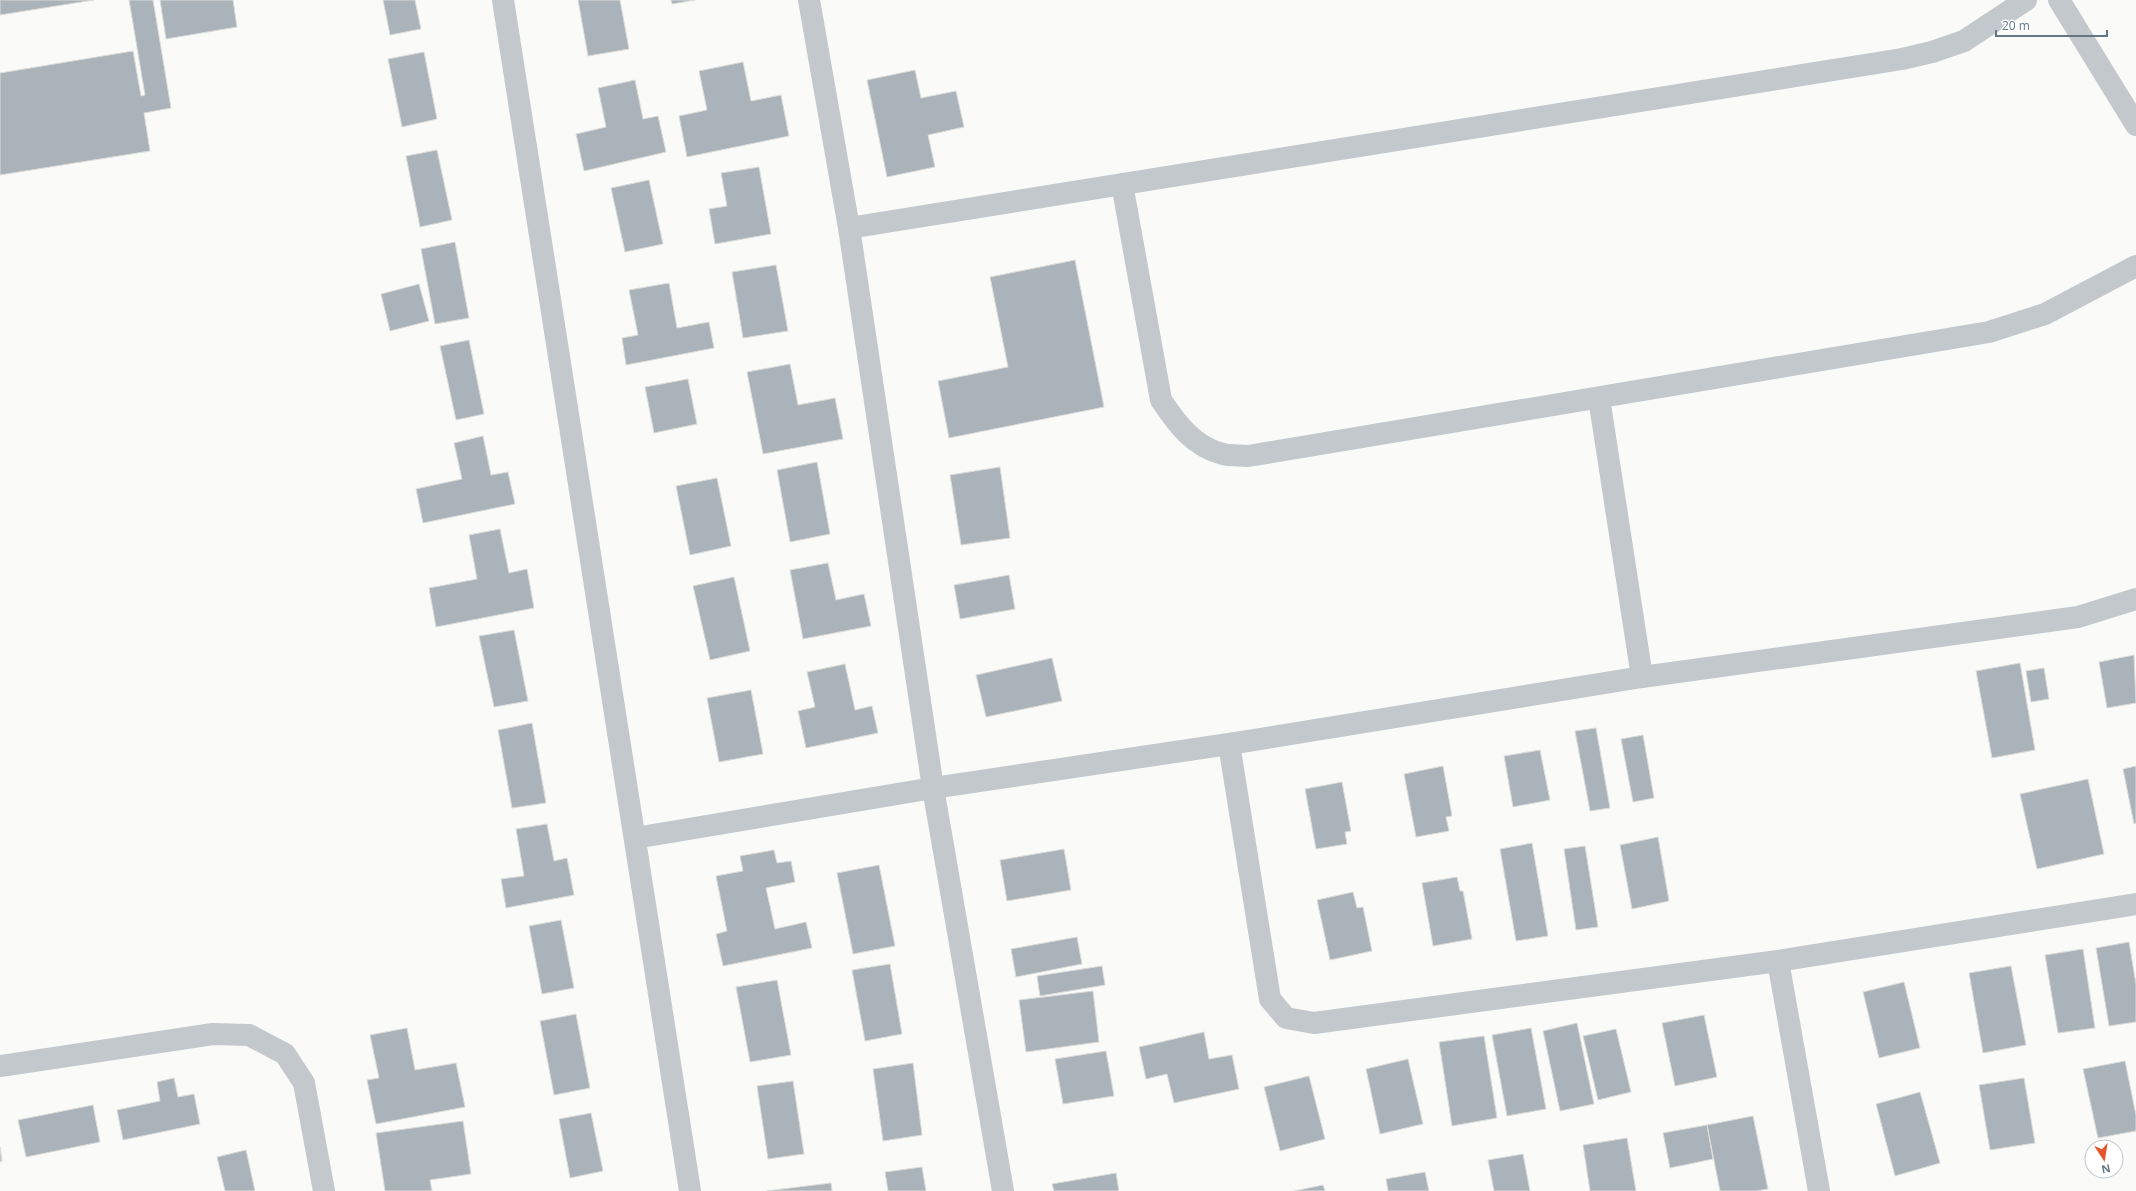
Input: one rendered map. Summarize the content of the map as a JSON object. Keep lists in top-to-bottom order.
{
  "scale_bar": "20 m",
  "north": "bottom"
}
